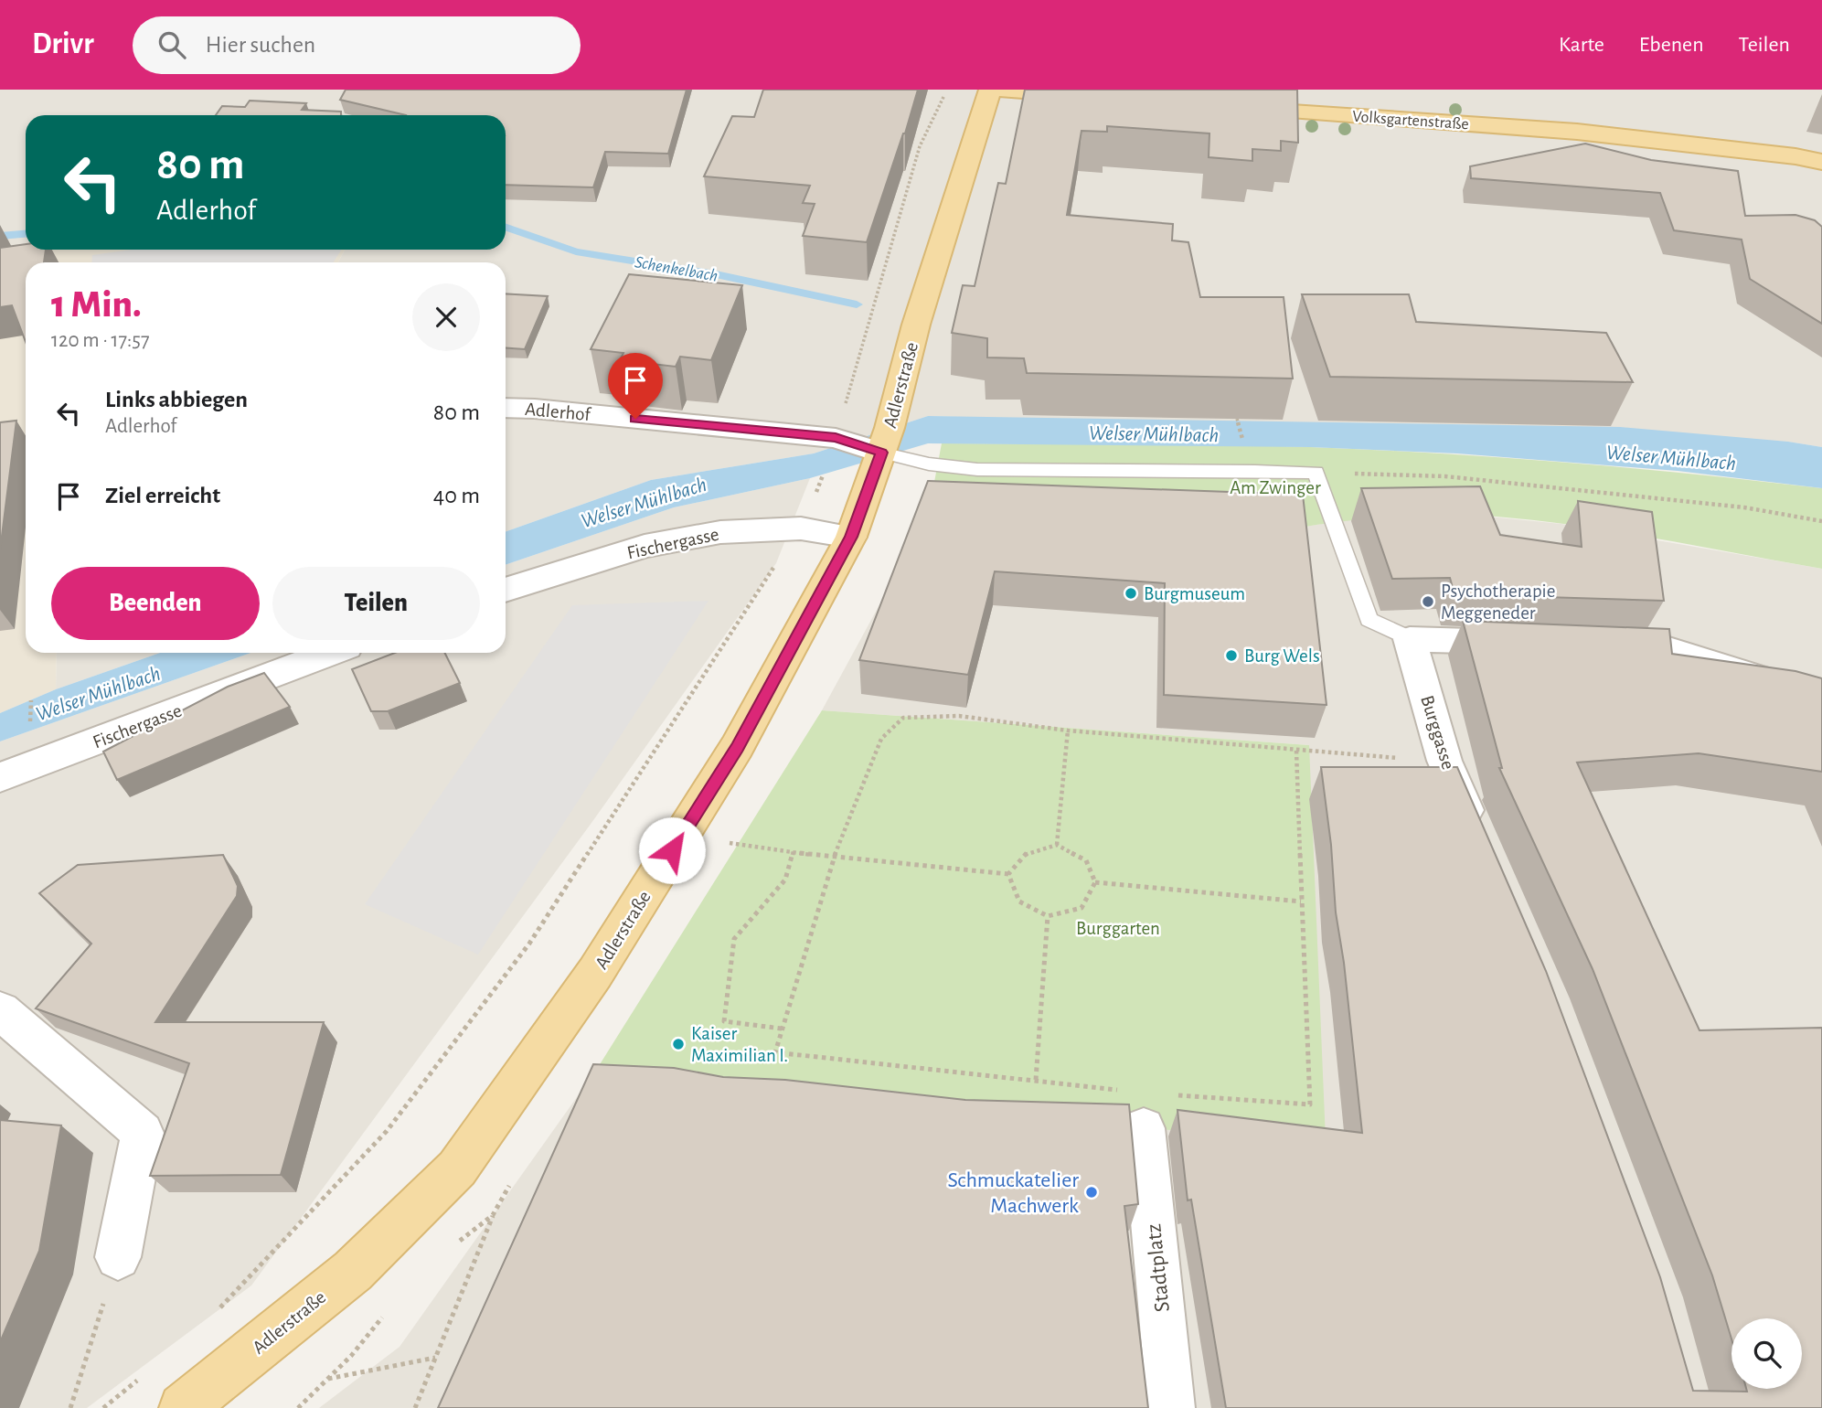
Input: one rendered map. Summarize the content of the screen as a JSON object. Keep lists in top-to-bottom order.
{
  "streets": {
    "main road": ["Volksgartenstraße", "Adlerstraße"],
    "street": [
      "Adlerhof",
      "Fischergasse",
      "Burggasse",
      "Stadtplatz"
    ]
  },
  "crossings": [
    ["Adlerstraße", "Adlerhof"],
    ["Adlerstraße", "Fischergasse"]
  ],
  "water": ["Schenkelbach", "Welser Mühlbach"],
  "parks": ["Am Zwinger", "Burggarten"],
  "places": [
    "Burgmuseum",
    "Psychotherapie Meggeneder",
    "Burg Wels",
    "Kaiser Maximilian I.",
    "Schmuckatelier Machwerk"
  ],
  "page": {
    "header": "Drivr",
    "search": "Hier suchen",
    "nav": ["Karte", "Ebenen", "Teilen"],
    "turn": ["80 m", "Adlerhof"],
    "heading": ["1 Min.", "120 m · 17:57"],
    "list": [
      {
        "name": "Links abbiegen",
        "note": "Adlerhof",
        "value": "80 m"
      },
      {
        "name": "Ziel erreicht",
        "value": "40 m"
      }
    ],
    "buttons": ["Beenden", "Teilen"]
  }
}
